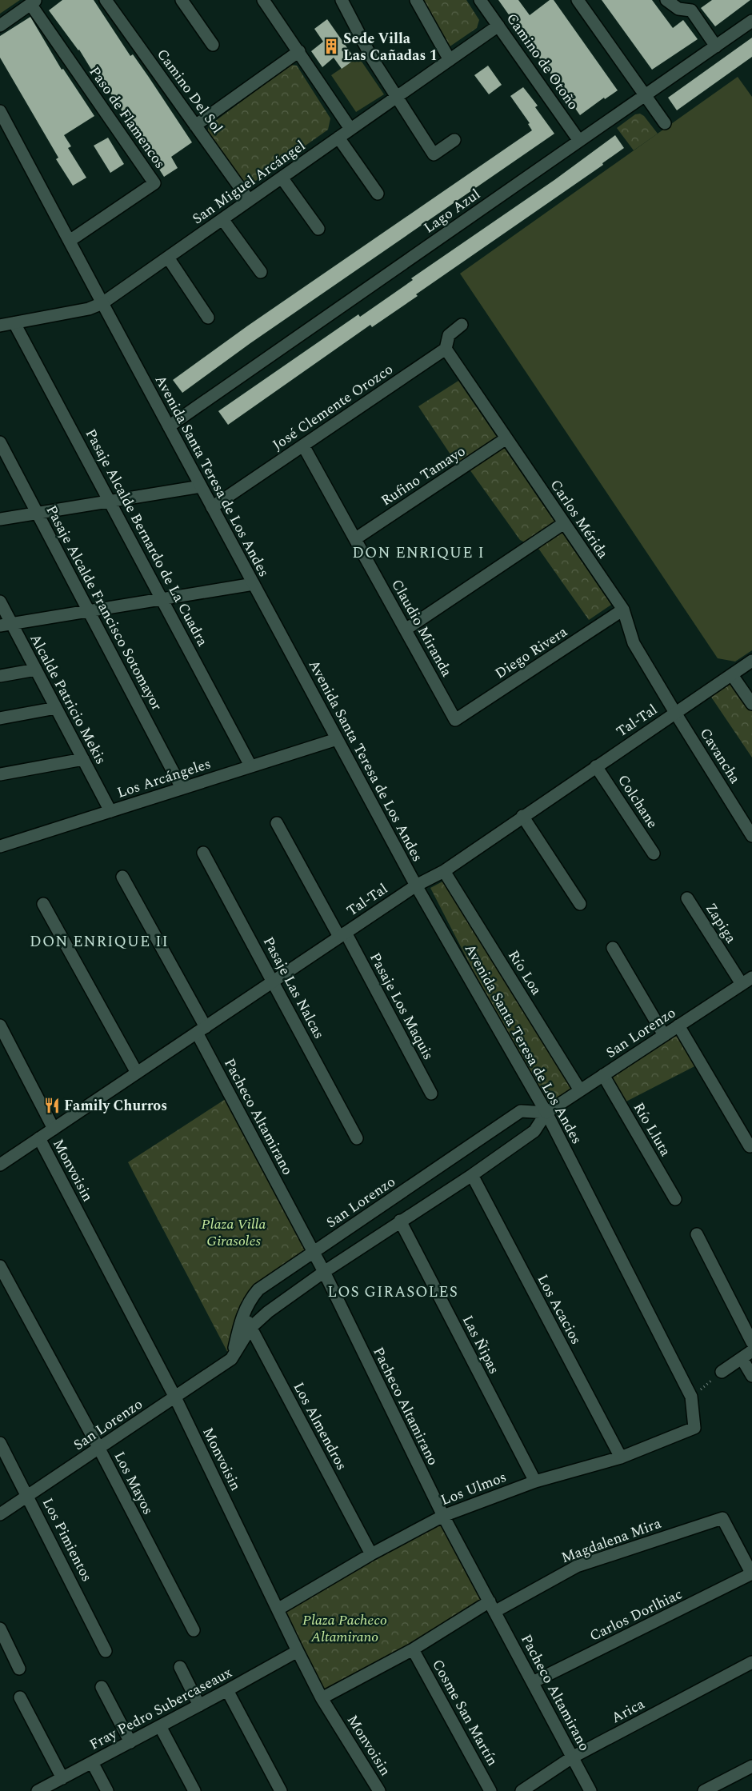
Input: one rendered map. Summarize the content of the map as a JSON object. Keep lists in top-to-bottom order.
{
  "streets": {
    "street": [
      "Camino de Otoño",
      "Camino Del Sol",
      "Paso de Flamencos",
      "San Miguel Arcángel",
      "Lago Azul",
      "José Clemente Orozco",
      "Avenida Santa Teresa de Los Andes",
      "Rufino Tamayo",
      "Carlos Mérida",
      "Pasaje Alcalde Bernardo de La Cuadra",
      "Pasaje Alcalde Francisco Sotomayor",
      "Claudio Miranda",
      "Diego Rivera",
      "Alcalde Patricio Mekis",
      "Tal-Tal",
      "Cavancha",
      "Los Arcángeles",
      "Colchane",
      "Zapiga",
      "Río Loa",
      "Pasaje Las Nalcas",
      "Pasaje Los Maquis",
      "San Lorenzo",
      "Pacheco Altamirano",
      "Río Lluta",
      "Monvoisin",
      "Los Acacios",
      "Las Ñipas",
      "Los Almendros",
      "Los Mayos",
      "Los Ulmos",
      "Los Pimientos",
      "Magdalena Mira",
      "Carlos Dorlhiac",
      "Fray Pedro Subercaseaux",
      "Arica",
      "Cosme San Martín"
    ]
  },
  "crossings": [
    ["Camino de Otoño", "San Miguel Arcángel"],
    ["Camino de Otoño", "Lago Azul"],
    ["Camino Del Sol", "San Miguel Arcángel"],
    ["Paso de Flamencos", "Avenida Santa Teresa de Los Andes"],
    ["San Miguel Arcángel", "Avenida Santa Teresa de Los Andes"],
    ["San Miguel Arcángel", "Pasaje Alcalde Bernardo de La Cuadra"],
    ["Lago Azul", "Avenida Santa Teresa de Los Andes"],
    ["José Clemente Orozco", "Avenida Santa Teresa de Los Andes"],
    ["José Clemente Orozco", "Carlos Mérida"],
    ["José Clemente Orozco", "Claudio Miranda"],
    ["Avenida Santa Teresa de Los Andes", "Tal-Tal"],
    ["Avenida Santa Teresa de Los Andes", "Los Arcángeles"],
    ["Avenida Santa Teresa de Los Andes", "San Lorenzo"],
    ["Avenida Santa Teresa de Los Andes", "Los Ulmos"],
    ["Rufino Tamayo", "Carlos Mérida"],
    ["Rufino Tamayo", "Claudio Miranda"],
    ["Carlos Mérida", "Diego Rivera"],
    ["Carlos Mérida", "Tal-Tal"],
    ["Carlos Mérida", "Cavancha"],
    ["Pasaje Alcalde Bernardo de La Cuadra", "Los Arcángeles"],
    ["Pasaje Alcalde Francisco Sotomayor", "Los Arcángeles"],
    ["Claudio Miranda", "Diego Rivera"],
    ["Alcalde Patricio Mekis", "Los Arcángeles"],
    ["Tal-Tal", "Cavancha"],
    ["Tal-Tal", "Colchane"],
    ["Tal-Tal", "Río Loa"],
    ["Tal-Tal", "Pasaje Las Nalcas"],
    ["Tal-Tal", "Pasaje Los Maquis"],
    ["Tal-Tal", "Pacheco Altamirano"],
    ["Tal-Tal", "Monvoisin"],
    ["Zapiga", "San Lorenzo"],
    ["Río Loa", "San Lorenzo"],
    ["San Lorenzo", "Pacheco Altamirano"],
    ["San Lorenzo", "Río Lluta"],
    ["San Lorenzo", "Monvoisin"],
    ["San Lorenzo", "Los Acacios"],
    ["San Lorenzo", "Las Ñipas"],
    ["San Lorenzo", "Los Almendros"],
    ["San Lorenzo", "Los Mayos"],
    ["San Lorenzo", "Los Pimientos"],
    ["Pacheco Altamirano", "Los Ulmos"],
    ["Pacheco Altamirano", "Magdalena Mira"],
    ["Pacheco Altamirano", "Carlos Dorlhiac"],
    ["Pacheco Altamirano", "Arica"],
    ["Monvoisin", "Los Ulmos"],
    ["Monvoisin", "Magdalena Mira"],
    ["Monvoisin", "Fray Pedro Subercaseaux"],
    ["Los Acacios", "Los Ulmos"],
    ["Las Ñipas", "Los Ulmos"],
    ["Los Almendros", "Los Ulmos"],
    ["Magdalena Mira", "Carlos Dorlhiac"],
    ["Magdalena Mira", "Cosme San Martín"]
  ],
  "districts": ["DON ENRIQUE I", "DON ENRIQUE II", "LOS GIRASOLES"],
  "parks": ["Plaza Villa Girasoles", "Plaza Pacheco Altamirano"],
  "places": {
    "building": ["Sede Villa Las Cañadas 1"],
    "restaurant": ["Family Churros"]
  }
}
